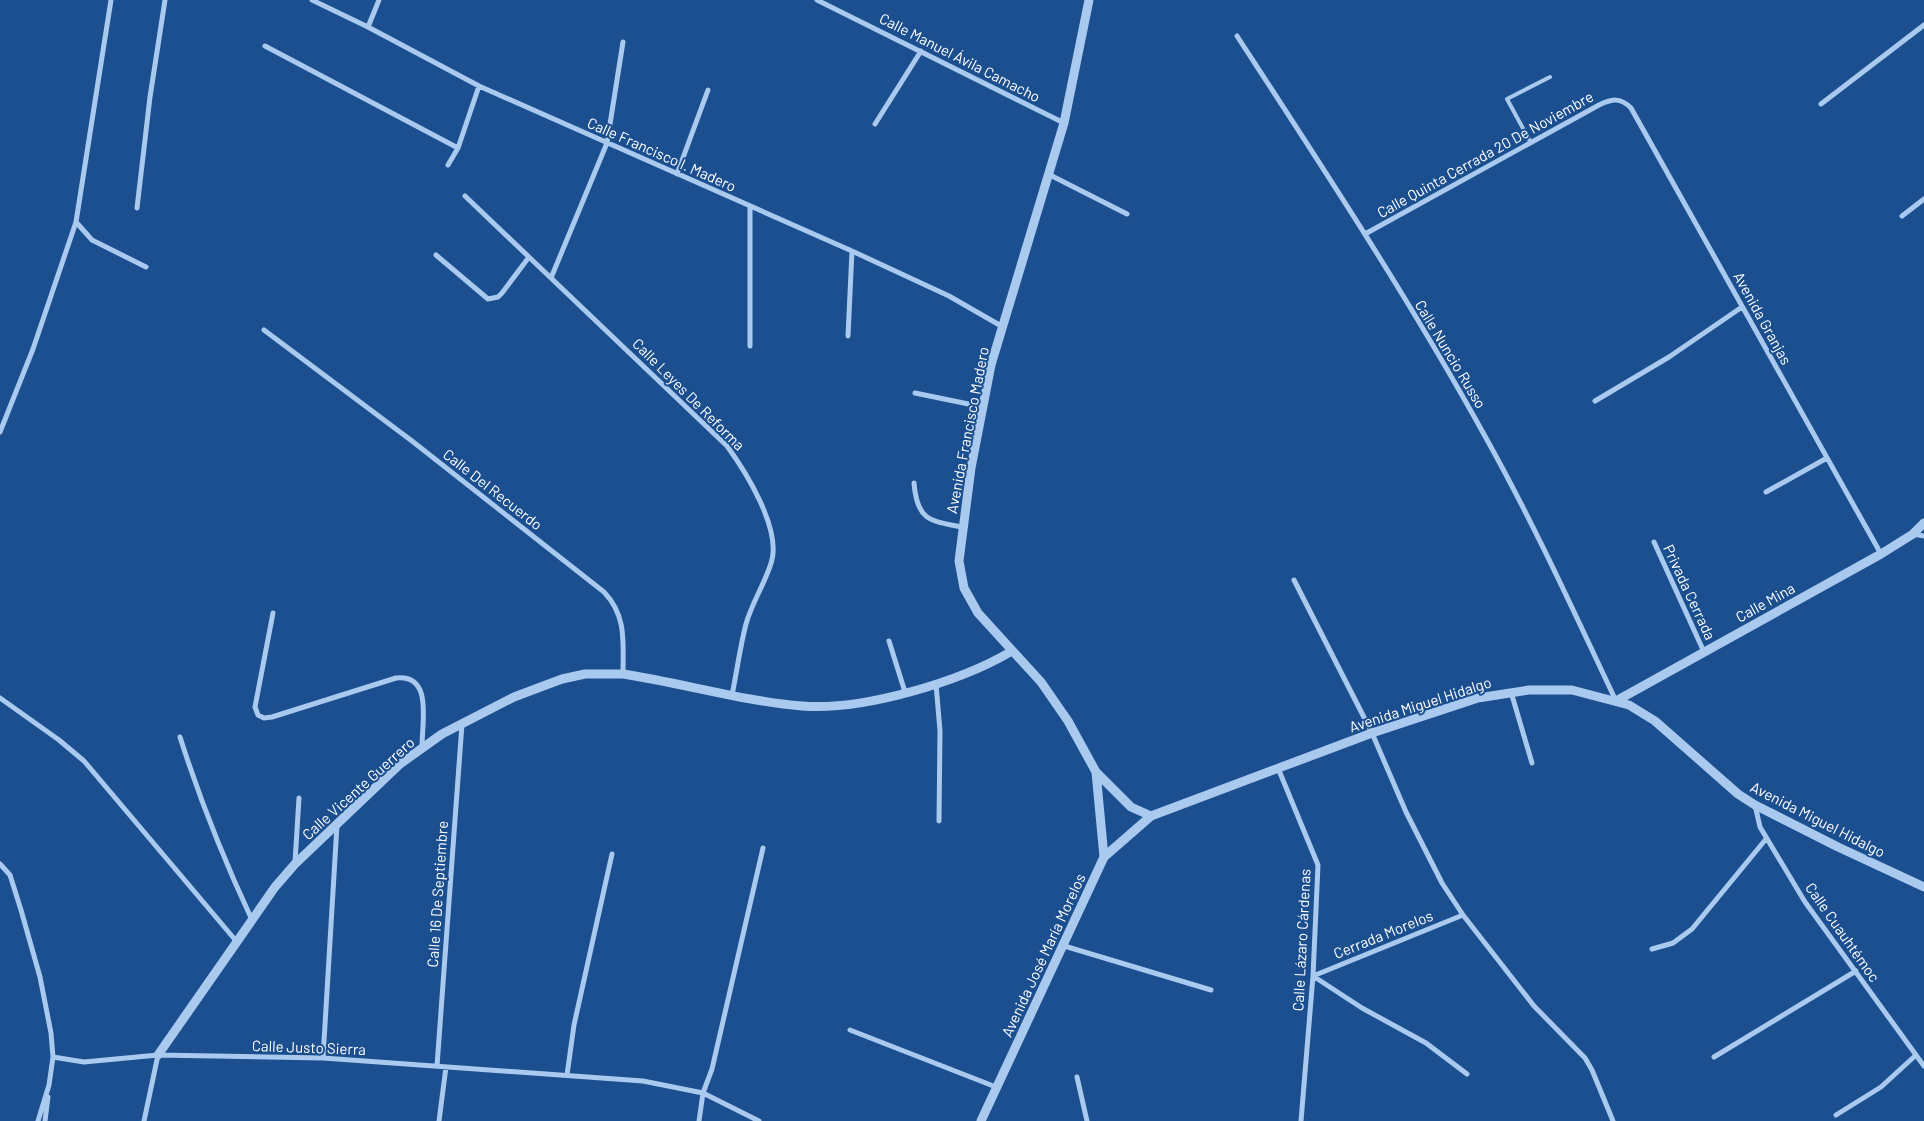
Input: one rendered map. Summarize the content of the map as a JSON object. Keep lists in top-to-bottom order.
{
  "streets": {
    "street": [
      "Calle Manuel Ávila Camacho",
      "Calle Francisco I. Madero",
      "Calle Quinta Cerrada 20 De Noviembre",
      "Avenida Granjas",
      "Calle Nuncio Russo",
      "Calle Leyes De Reforma",
      "Avenida Francisco Madero",
      "Calle Del Recuerdo",
      "Privada Cerrada",
      "Calle Mina",
      "Avenida Miguel Hidalgo",
      "Calle Vicente Guerrero",
      "Calle 16 De Septiembre",
      "Calle Cuauhtémoc",
      "Cerrada Morelos",
      "Calle Lázaro Cárdenas",
      "Avenida José María Morelos",
      "Calle Justo Sierra"
    ]
  },
  "crossings": [
    ["Calle Manuel Ávila Camacho", "Avenida Francisco Madero"],
    ["Calle Francisco I. Madero", "Avenida Francisco Madero"],
    ["Calle Quinta Cerrada 20 De Noviembre", "Avenida Granjas"],
    ["Calle Quinta Cerrada 20 De Noviembre", "Calle Nuncio Russo"],
    ["Avenida Granjas", "Calle Mina"],
    ["Calle Nuncio Russo", "Calle Mina"],
    ["Calle Nuncio Russo", "Avenida Miguel Hidalgo"],
    ["Calle Leyes De Reforma", "Calle Vicente Guerrero"],
    ["Avenida Francisco Madero", "Avenida Miguel Hidalgo"],
    ["Avenida Francisco Madero", "Calle Vicente Guerrero"],
    ["Avenida Francisco Madero", "Avenida José María Morelos"],
    ["Calle Del Recuerdo", "Calle Vicente Guerrero"],
    ["Privada Cerrada", "Calle Mina"],
    ["Calle Mina", "Avenida Miguel Hidalgo"],
    ["Avenida Miguel Hidalgo", "Calle Cuauhtémoc"],
    ["Avenida Miguel Hidalgo", "Calle Lázaro Cárdenas"],
    ["Avenida Miguel Hidalgo", "Avenida José María Morelos"],
    ["Calle Vicente Guerrero", "Calle 16 De Septiembre"],
    ["Calle Vicente Guerrero", "Calle Justo Sierra"],
    ["Calle 16 De Septiembre", "Calle Justo Sierra"],
    ["Cerrada Morelos", "Calle Lázaro Cárdenas"]
  ]
}
